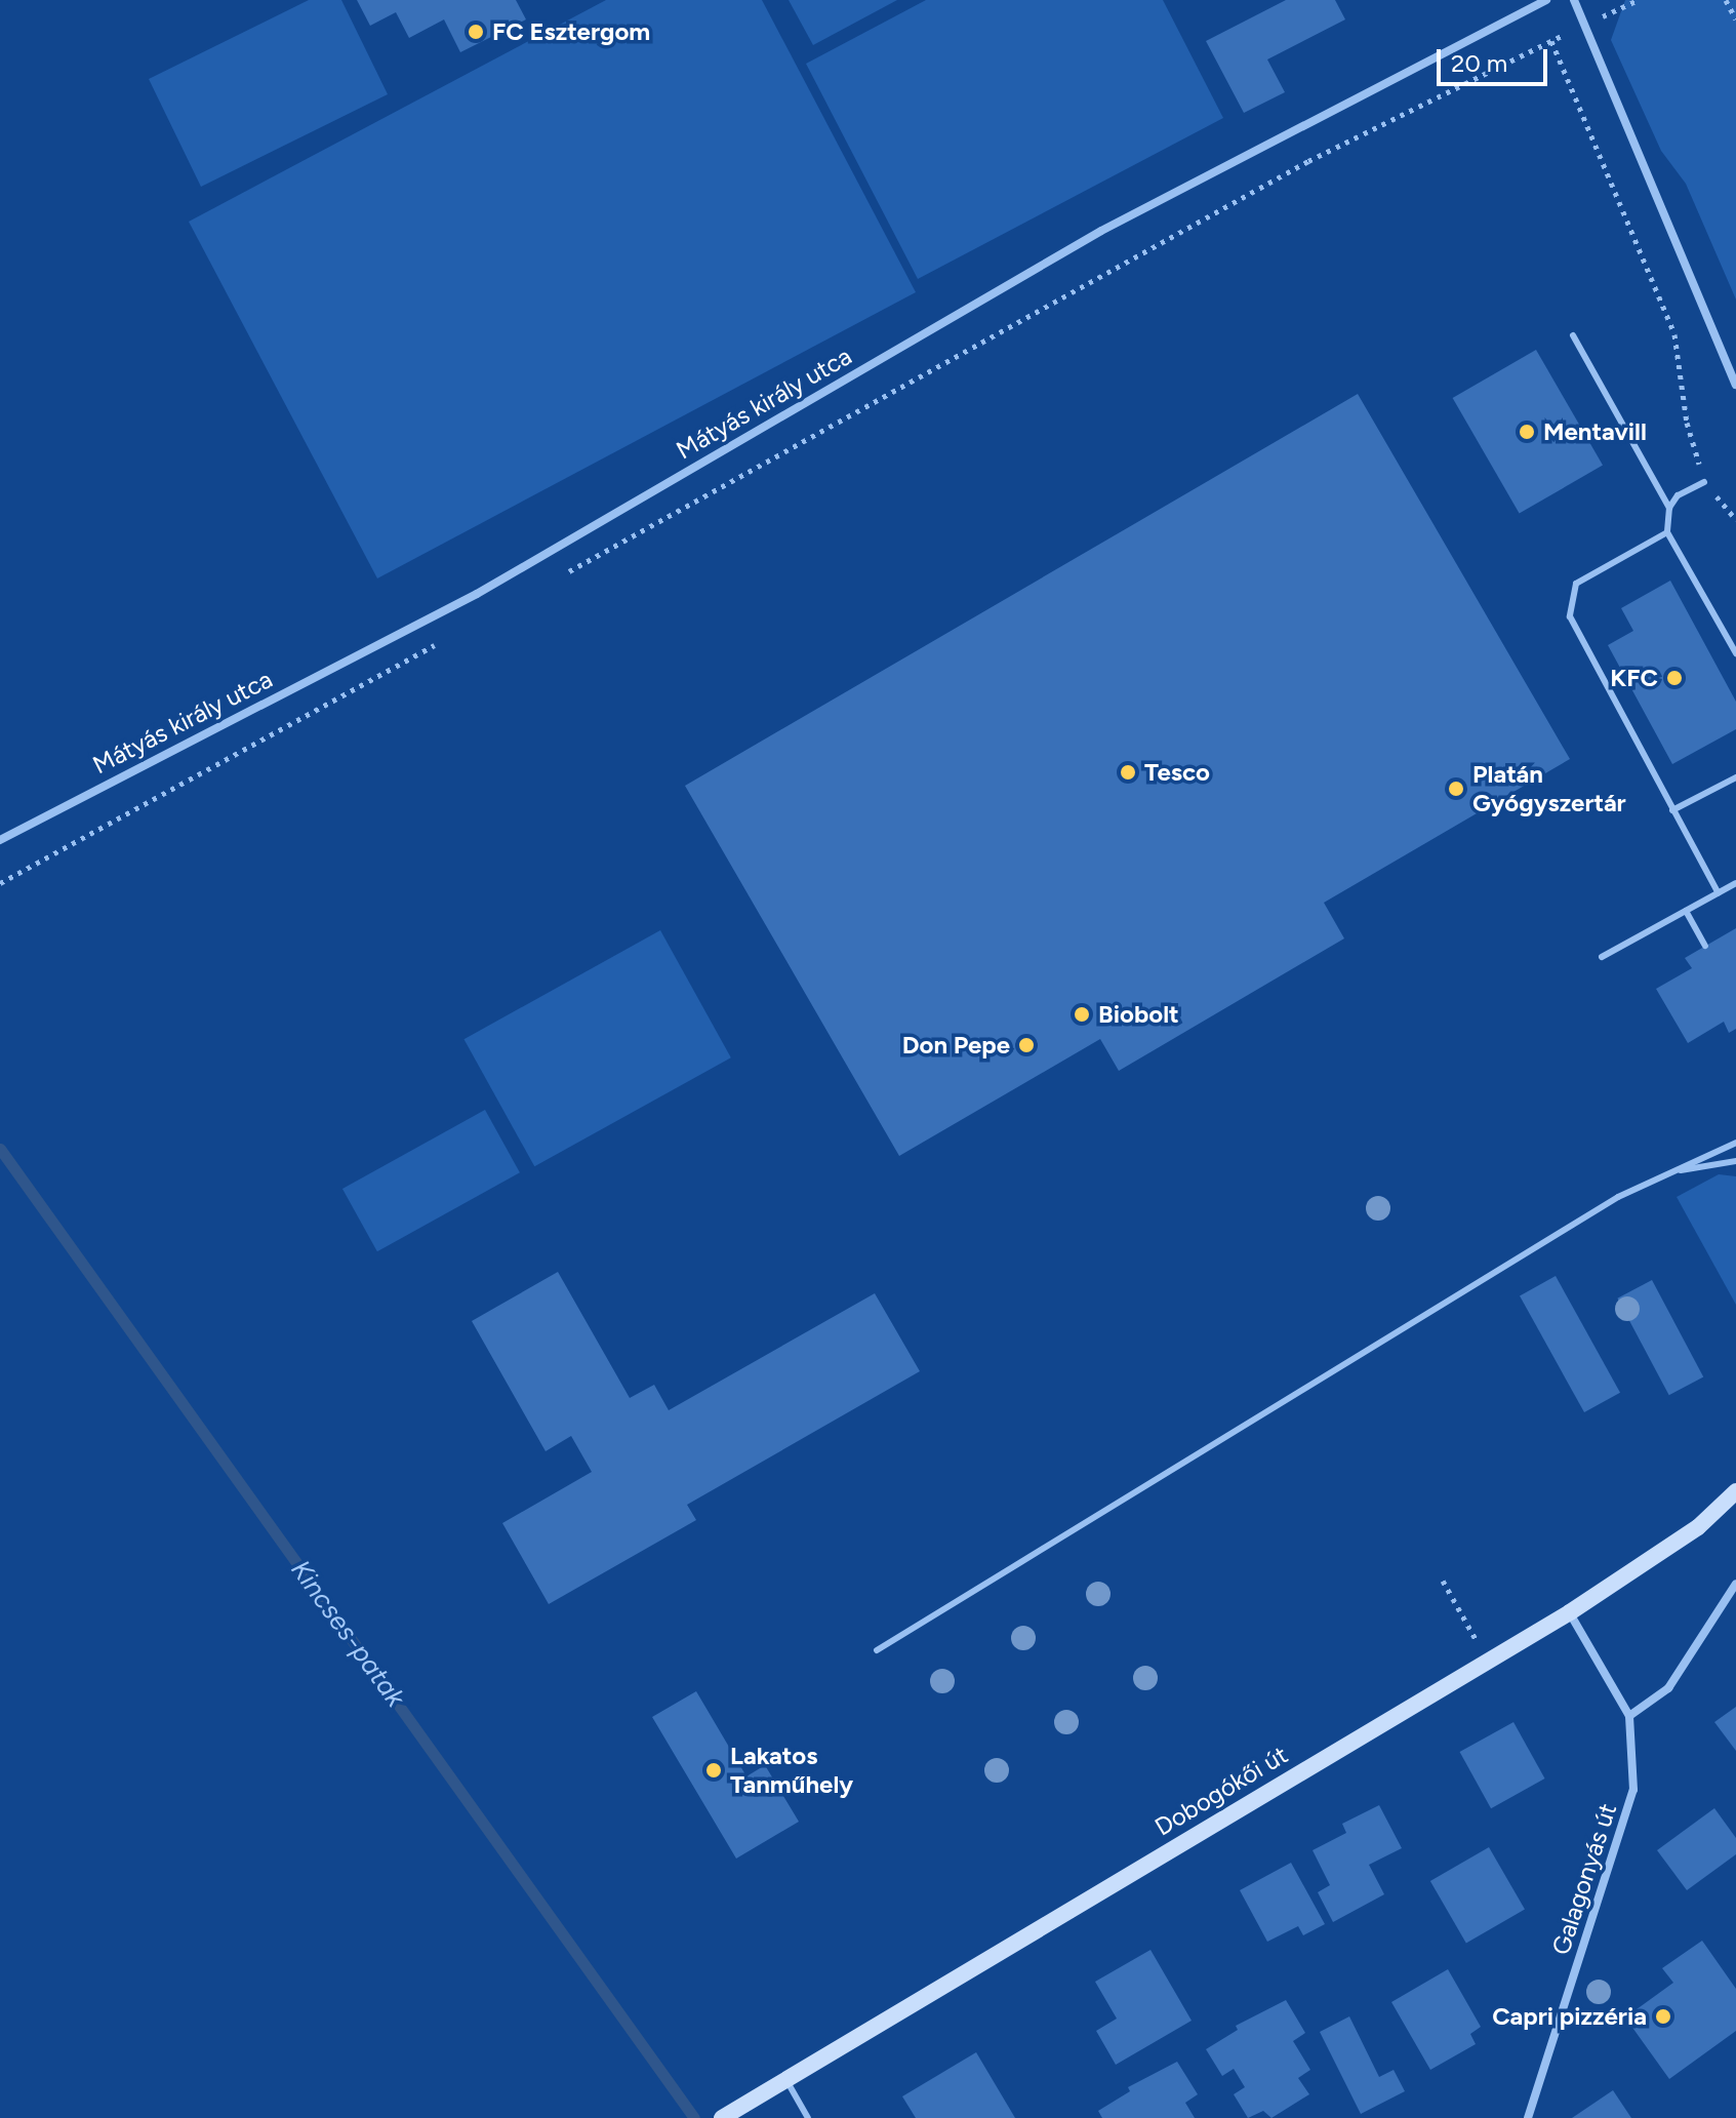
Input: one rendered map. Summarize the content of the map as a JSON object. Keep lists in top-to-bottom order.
{
  "streets": {
    "main road": ["Dobogókői út"],
    "street": ["Mátyás király utca", "Galagonyás út"]
  },
  "crossings": [
    ["Dobogókői út", "Galagonyás út"]
  ],
  "water": ["Kincses-patak"],
  "places": [
    "FC Esztergom",
    "Mentavill",
    "KFC",
    "Tesco",
    "Platán Gyógyszertár",
    "Biobolt",
    "Don Pepe",
    "Lakatos Tanműhely",
    "Capri pizzéria"
  ],
  "scale_bar": "20 m"
}
